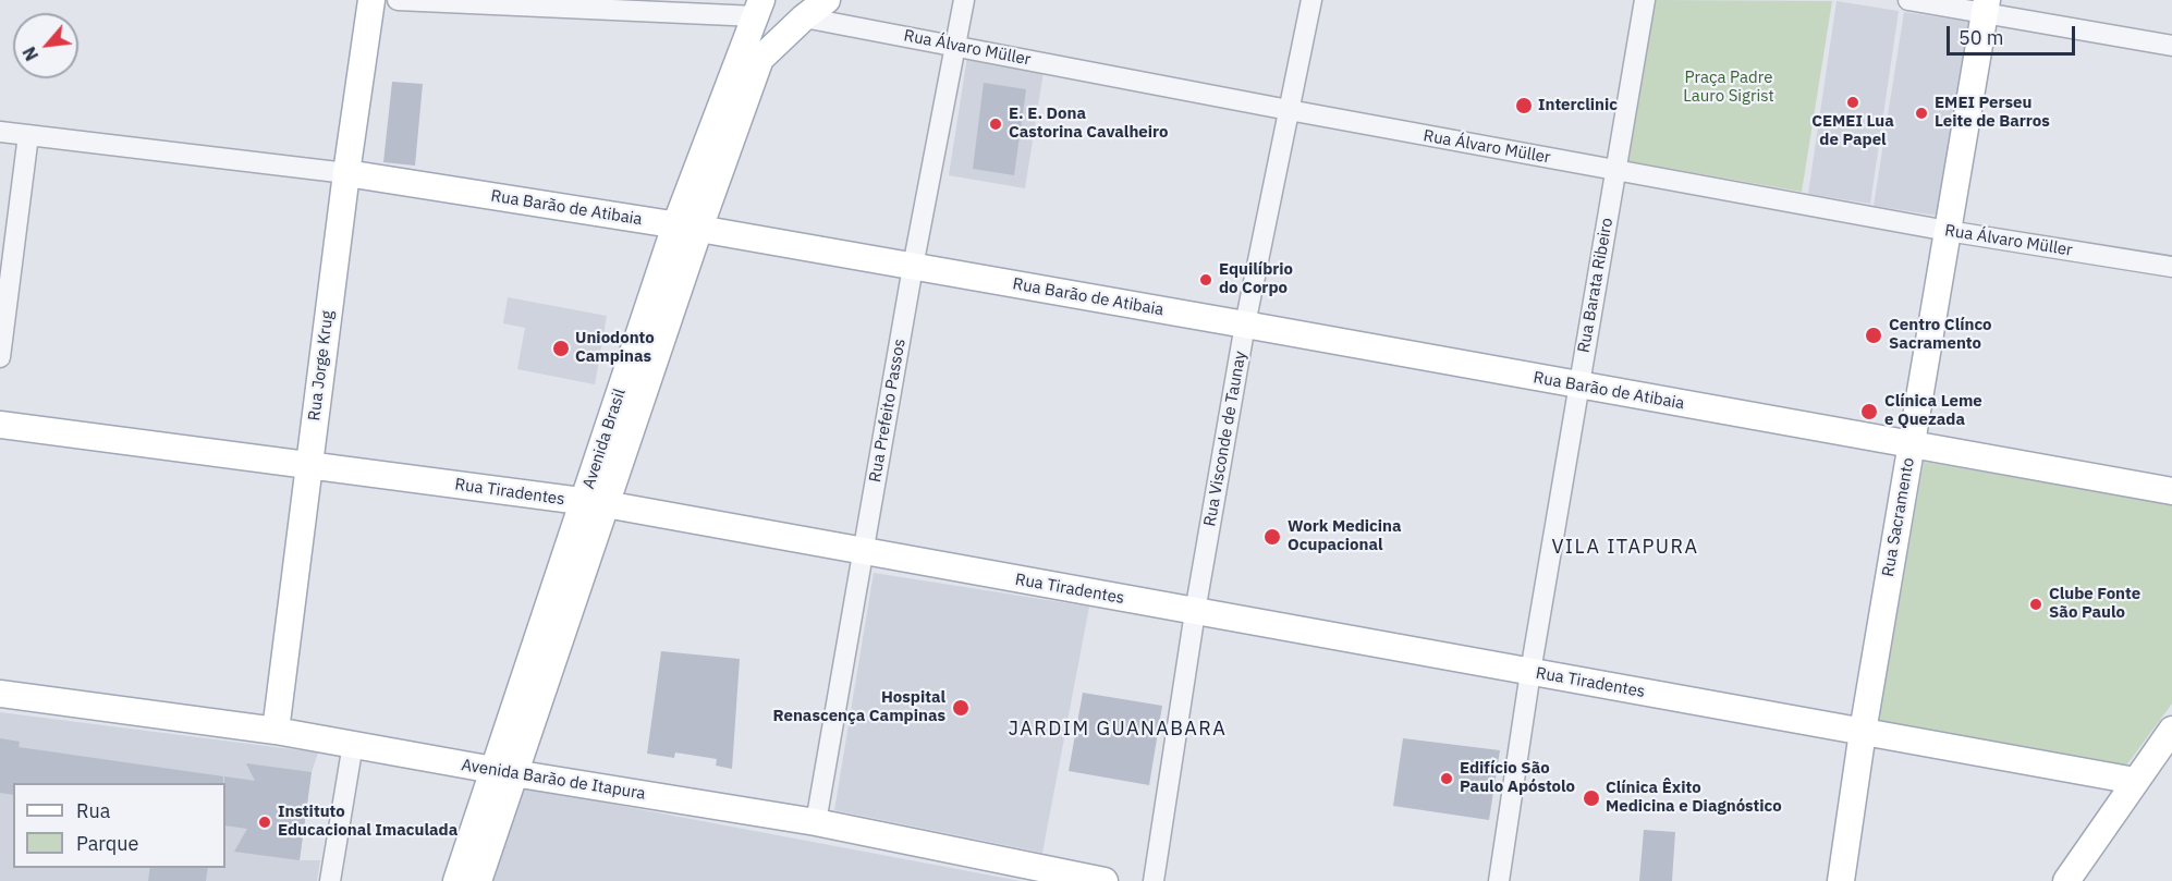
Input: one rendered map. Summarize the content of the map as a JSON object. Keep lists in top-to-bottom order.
{
  "streets": {
    "main road": [
      "Rua Barão de Atibaia",
      "Rua Jorge Krug",
      "Avenida Brasil",
      "Rua Tiradentes",
      "Rua Sacramento",
      "Avenida Barão de Itapura"
    ],
    "street": [
      "Rua Álvaro Müller",
      "Rua Barata Ribeiro",
      "Rua Prefeito Passos",
      "Rua Visconde de Taunay"
    ]
  },
  "crossings": [
    ["Rua Álvaro Müller", "Rua Barata Ribeiro"],
    ["Rua Álvaro Müller", "Rua Prefeito Passos"],
    ["Rua Álvaro Müller", "Avenida Brasil"],
    ["Rua Álvaro Müller", "Rua Visconde de Taunay"],
    ["Rua Álvaro Müller", "Rua Sacramento"],
    ["Rua Barão de Atibaia", "Rua Barata Ribeiro"],
    ["Rua Barão de Atibaia", "Rua Jorge Krug"],
    ["Rua Barão de Atibaia", "Rua Prefeito Passos"],
    ["Rua Barão de Atibaia", "Avenida Brasil"],
    ["Rua Barão de Atibaia", "Rua Visconde de Taunay"],
    ["Rua Barão de Atibaia", "Rua Sacramento"],
    ["Rua Barata Ribeiro", "Rua Tiradentes"],
    ["Rua Jorge Krug", "Rua Tiradentes"],
    ["Rua Jorge Krug", "Avenida Barão de Itapura"],
    ["Rua Prefeito Passos", "Rua Tiradentes"],
    ["Rua Prefeito Passos", "Avenida Barão de Itapura"],
    ["Avenida Brasil", "Rua Tiradentes"],
    ["Avenida Brasil", "Avenida Barão de Itapura"],
    ["Rua Visconde de Taunay", "Rua Tiradentes"],
    ["Rua Tiradentes", "Rua Sacramento"]
  ],
  "districts": ["VILA ITAPURA", "JARDIM GUANABARA"],
  "parks": ["Praça Padre Lauro Sigrist"],
  "places": [
    "CEMEI Lua de Papel",
    "Interclinic",
    "EMEI Perseu Leite de Barros",
    "E. E. Dona Castorina Cavalheiro",
    "Equilíbrio do Corpo",
    "Centro Clínco Sacramento",
    "Uniodonto Campinas",
    "Clínica Leme e Quezada",
    "Work Medicina Ocupacional",
    "Clube Fonte São Paulo",
    "Hospital Renascença Campinas",
    "Edifício São Paulo Apóstolo",
    "Clínica Êxito Medicina e Diagnóstico",
    "Instituto Educacional Imaculada"
  ],
  "legend": ["Rua", "Parque"],
  "scale_bar": "50 m",
  "north": "bottom left"
}
